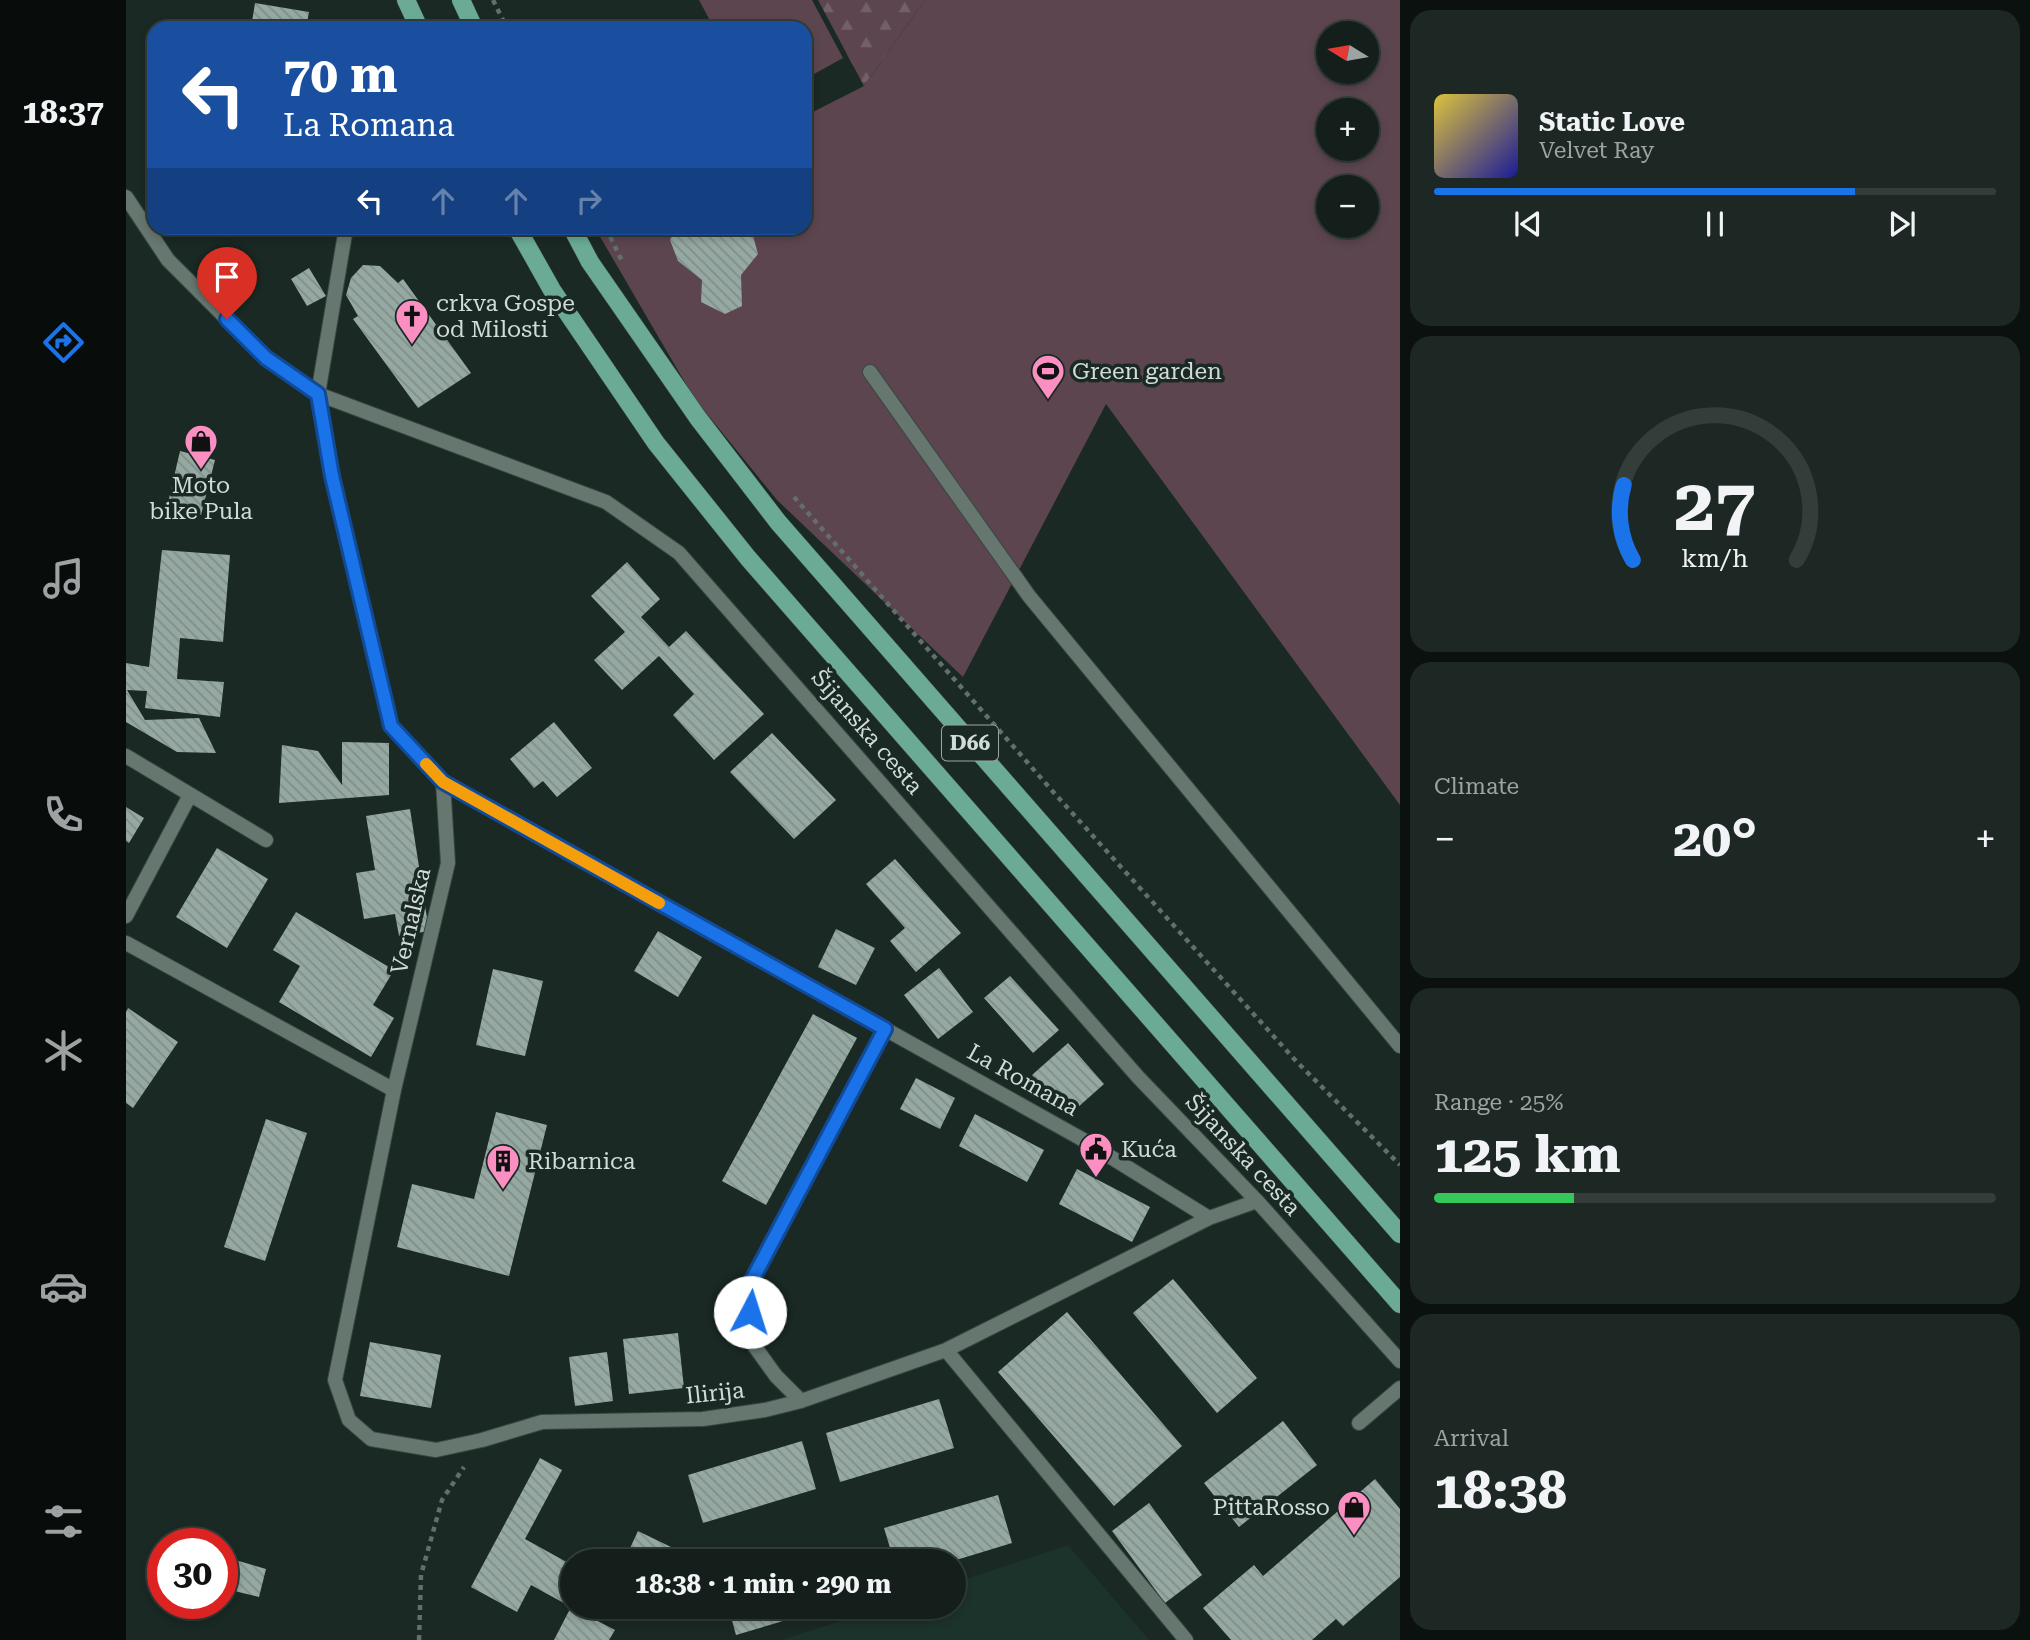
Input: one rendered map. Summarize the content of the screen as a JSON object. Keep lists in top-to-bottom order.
{
  "streets": {
    "main road": ["D66"],
    "street": [
      "Šijanska cesta",
      "Vernalska",
      "La Romana",
      "Ilirija"
    ]
  },
  "crossings": [
    ["Vernalska", "La Romana"],
    ["Vernalska", "Ilirija"],
    ["La Romana", "Ilirija"]
  ],
  "places": {
    "church": ["crkva Gospe od Milosti"],
    "sports": ["Green garden"],
    "shop": ["Moto bike Pula", "PittaRosso"],
    "public building": ["Kuća"],
    "building": ["Ribarnica"]
  },
  "north": "left",
  "page": {
    "tabs": "18:37",
    "map_buttons": ["+", "−"],
    "turn": ["70 m", "La Romana"],
    "song": ["Static Love", "Velvet Ray"],
    "tile": [
      "Climate",
      ["Range · 25%", "125 km"],
      ["Arrival", "18:38"]
    ],
    "heat": ["−", "20°", "+"],
    "limit": "30",
    "trip": "18:38 · 1 min · 290 m",
    "gauge": ["27", "km/h"]
  }
}
